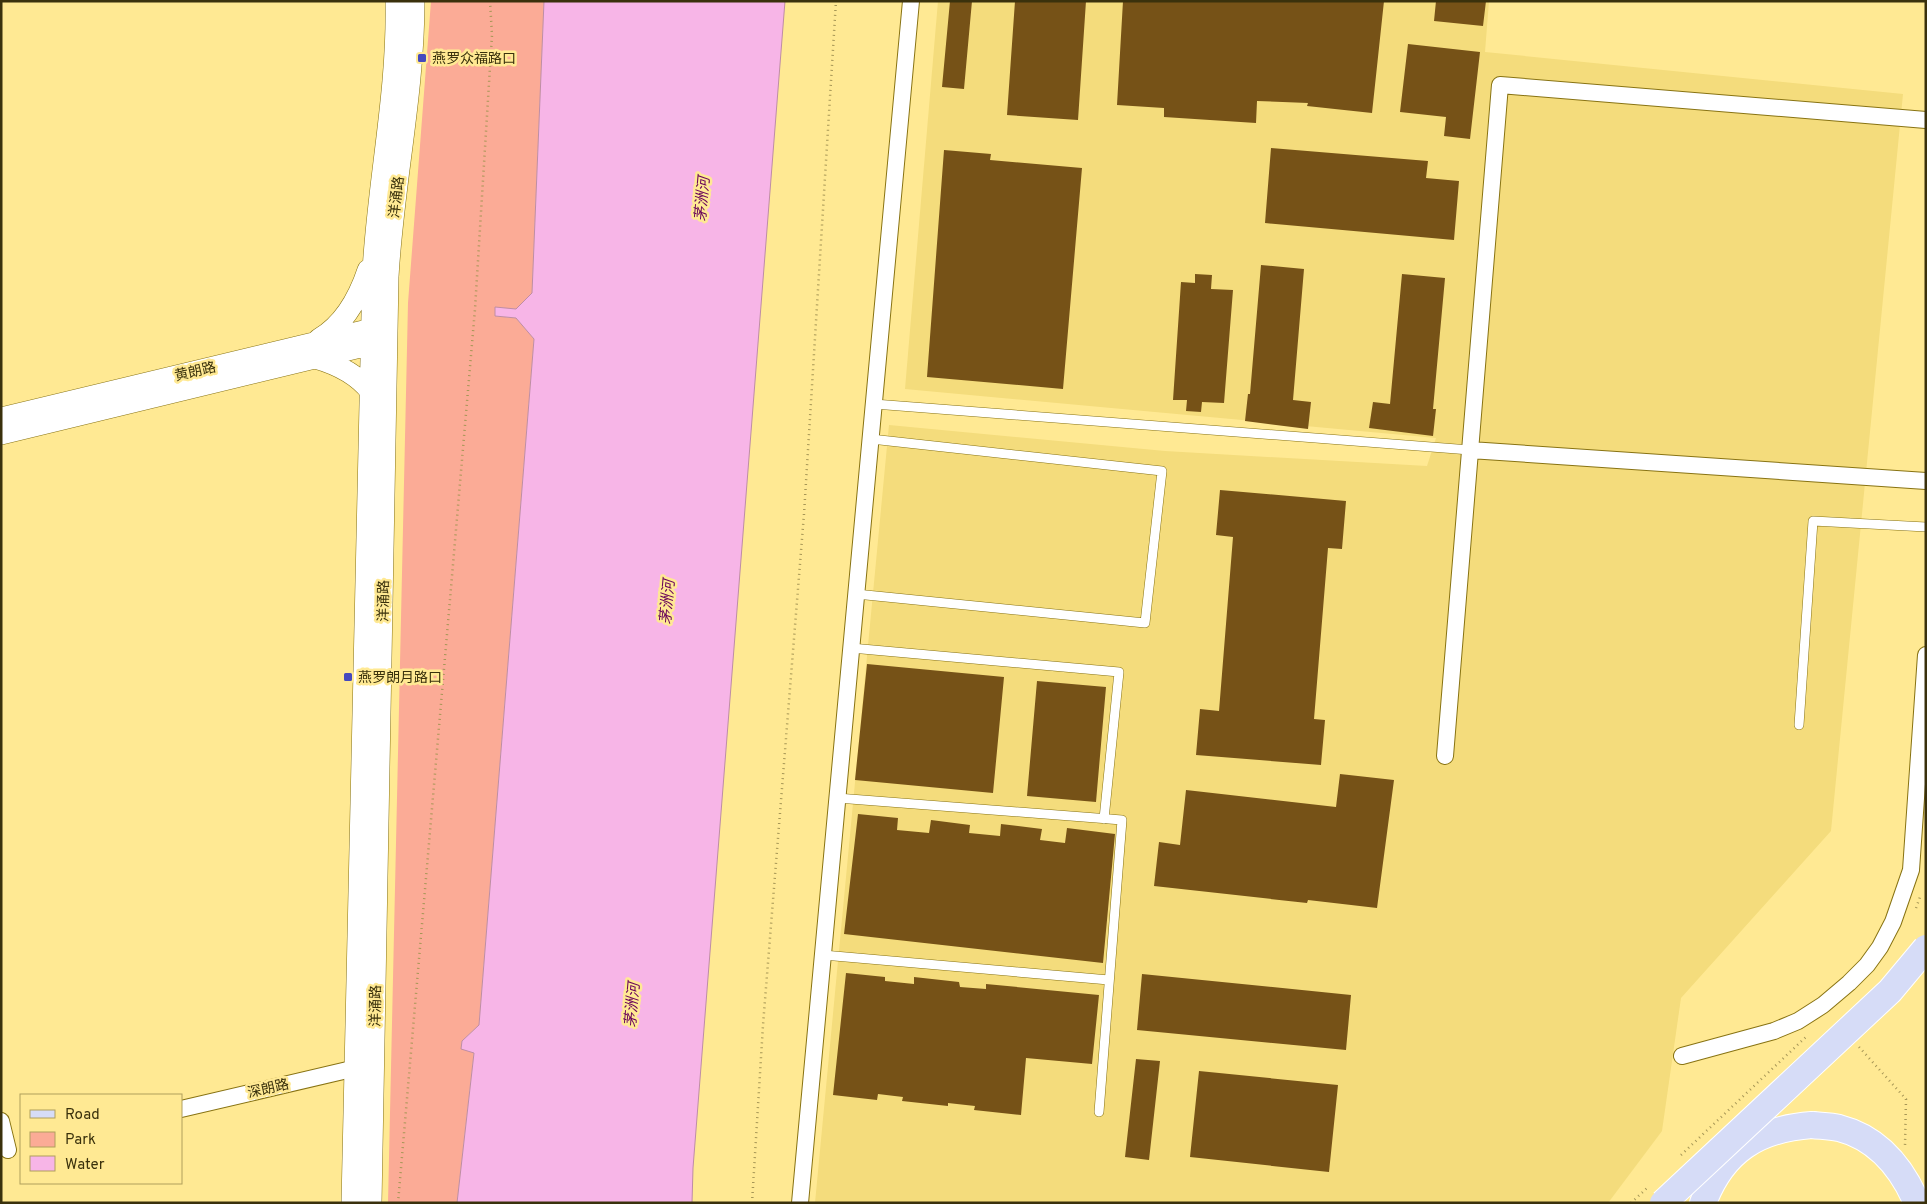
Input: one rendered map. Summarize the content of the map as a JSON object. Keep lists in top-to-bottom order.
{
  "streets": {
    "street": ["洋涌路", "黄朗路", "深朗路"]
  },
  "crossings": [
    ["洋涌路", "黄朗路"],
    ["洋涌路", "深朗路"]
  ],
  "water": ["茅洲河"],
  "places": {
    "transit": ["燕罗众福路口", "燕罗朗月路口"]
  },
  "legend": ["Road", "Park", "Water"]
}
